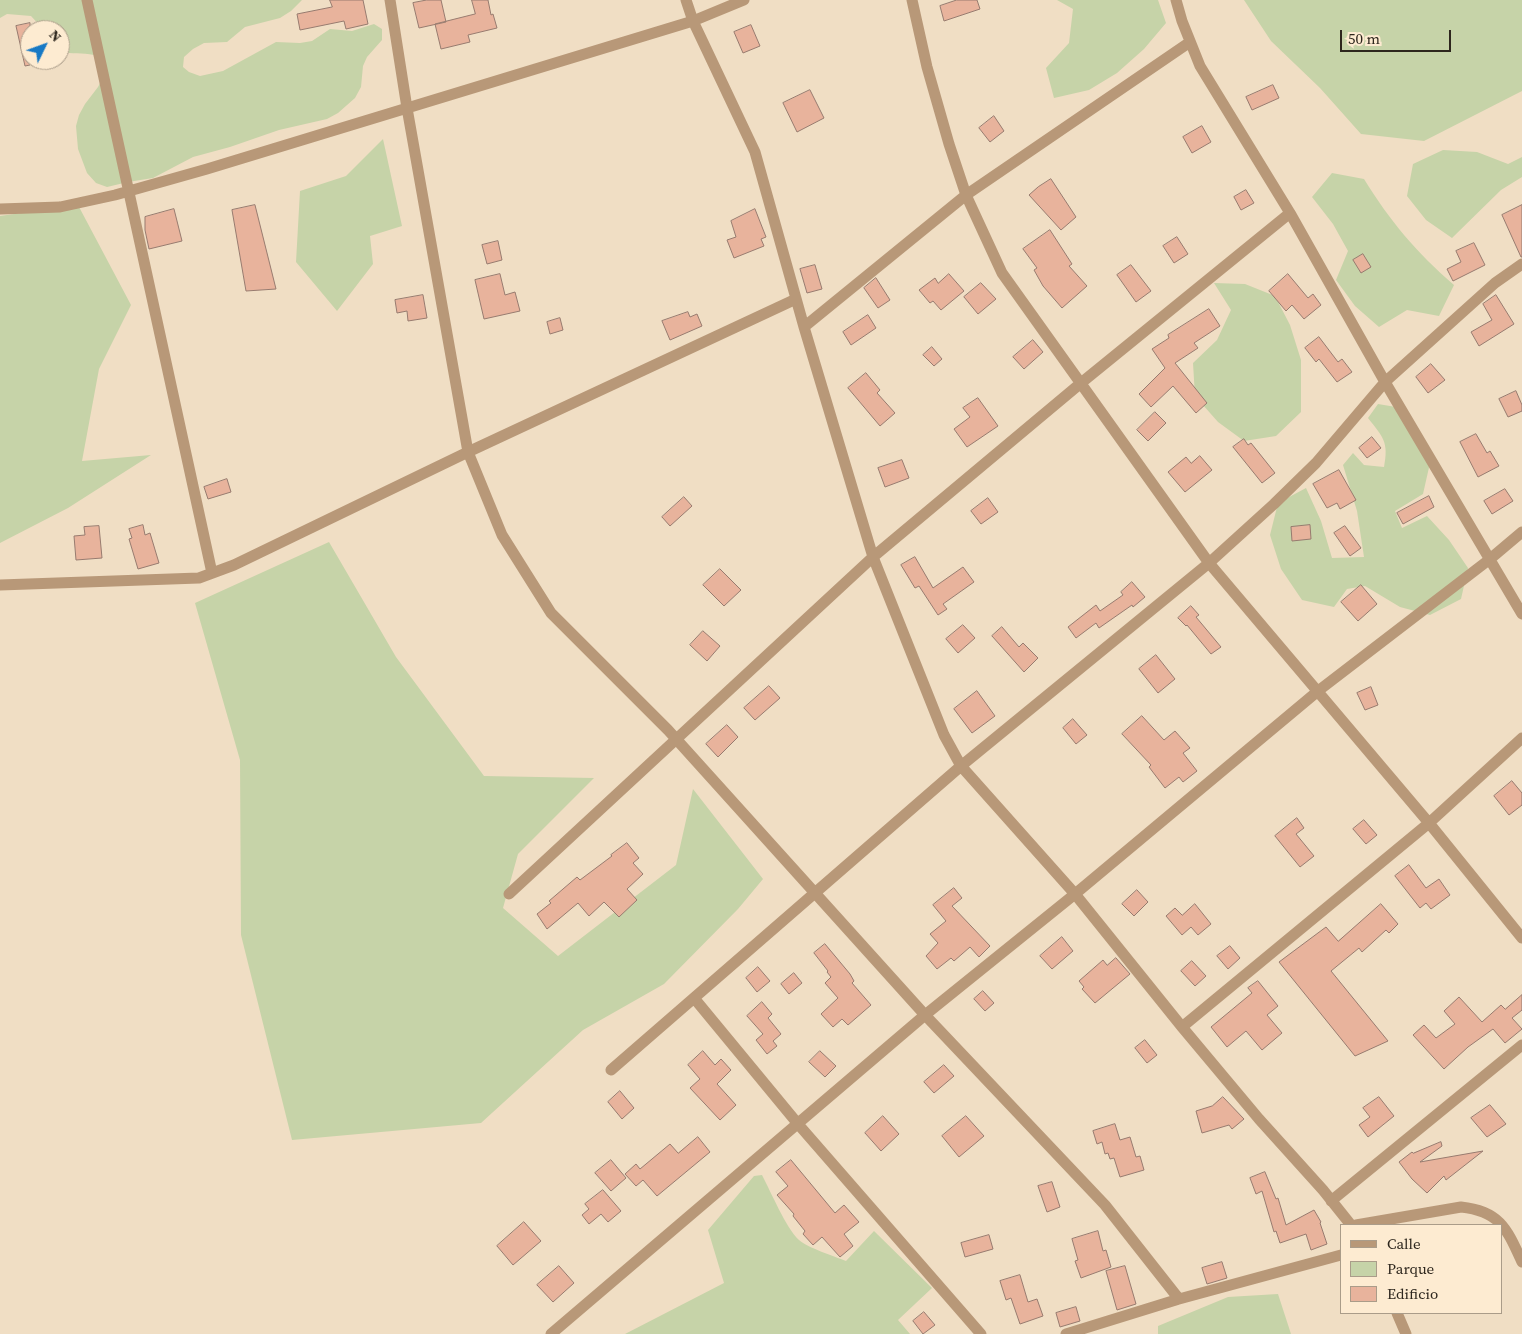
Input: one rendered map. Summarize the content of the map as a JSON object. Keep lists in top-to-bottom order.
{
  "legend": ["Calle", "Parque", "Edificio"],
  "scale_bar": "50 m",
  "north": "top right"
}
